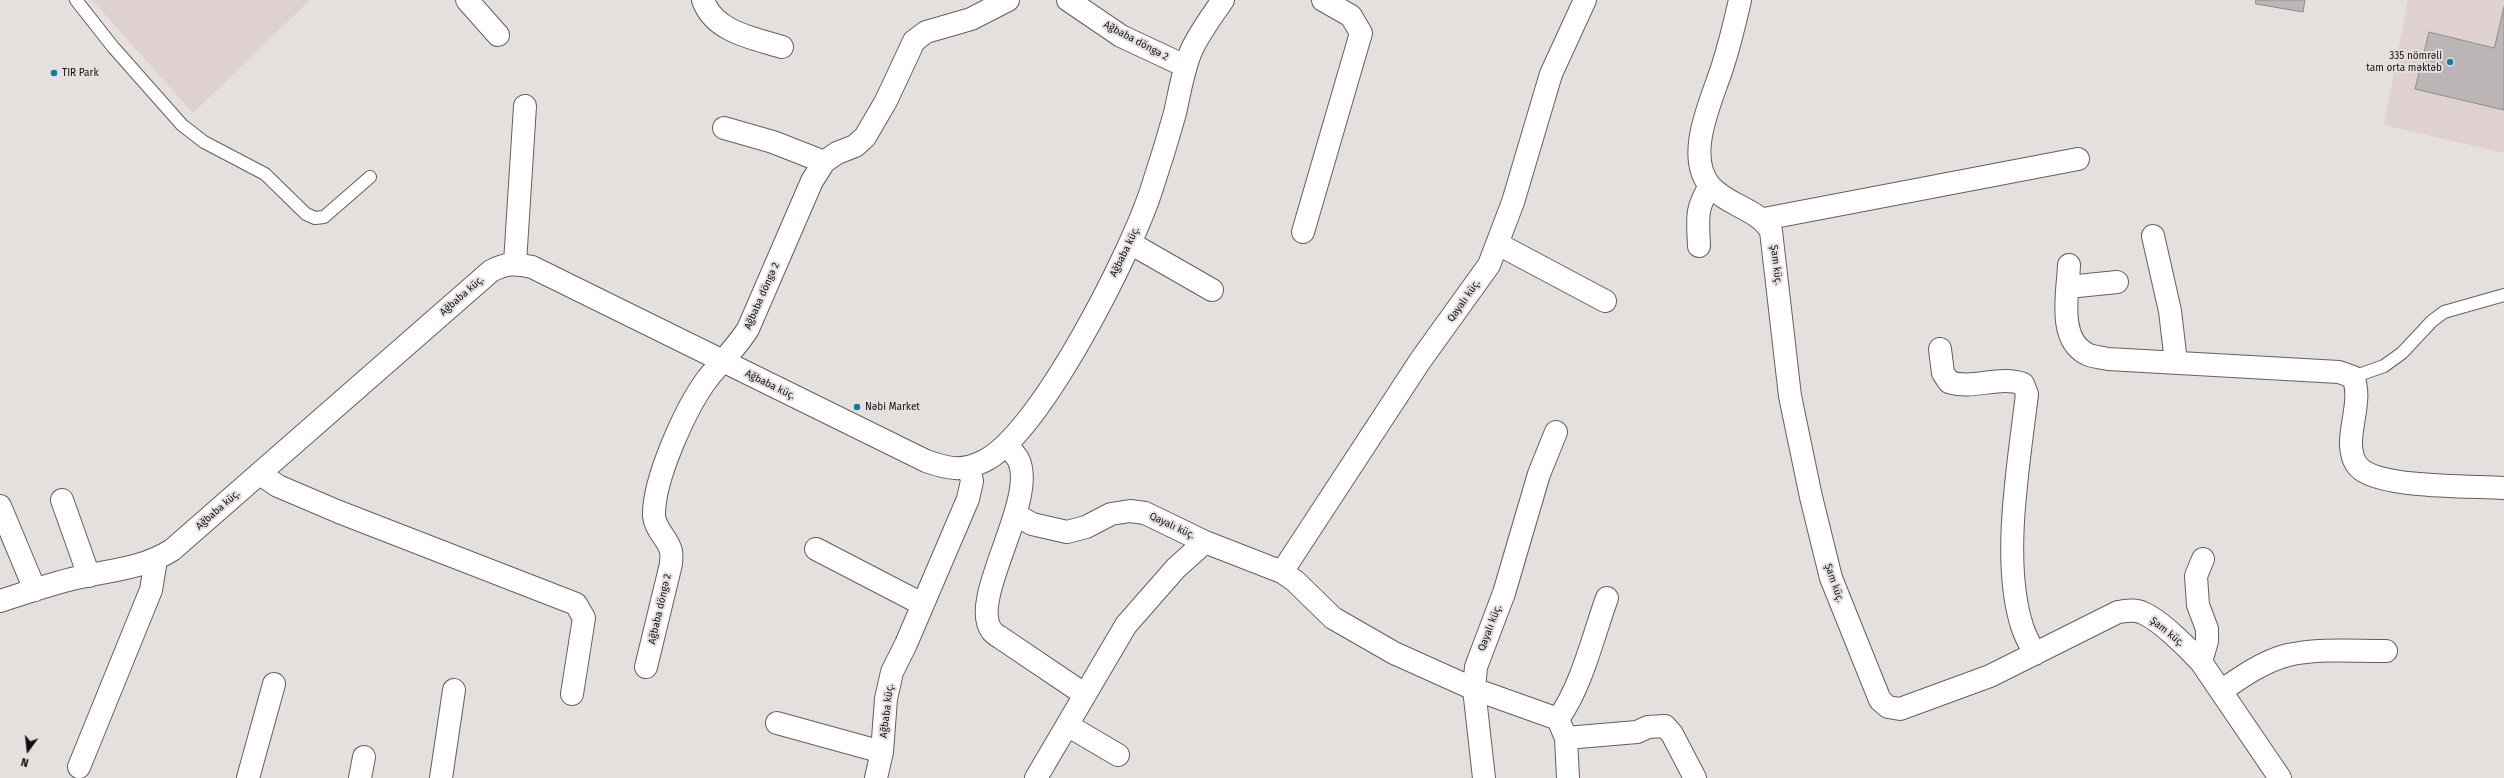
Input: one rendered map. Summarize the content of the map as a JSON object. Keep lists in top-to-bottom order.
{
  "streets": {
    "street": [
      "Ağbaba döngə 2",
      "Ağbaba küç.",
      "Şam küç.",
      "Qayalı küç."
    ]
  },
  "crossings": [
    ["Ağbaba döngə 2", "Ağbaba küç."]
  ],
  "places": ["335 nömrəli tam orta məktəb", "TIR Park", "Nəbi Market"],
  "north": "bottom"
}
